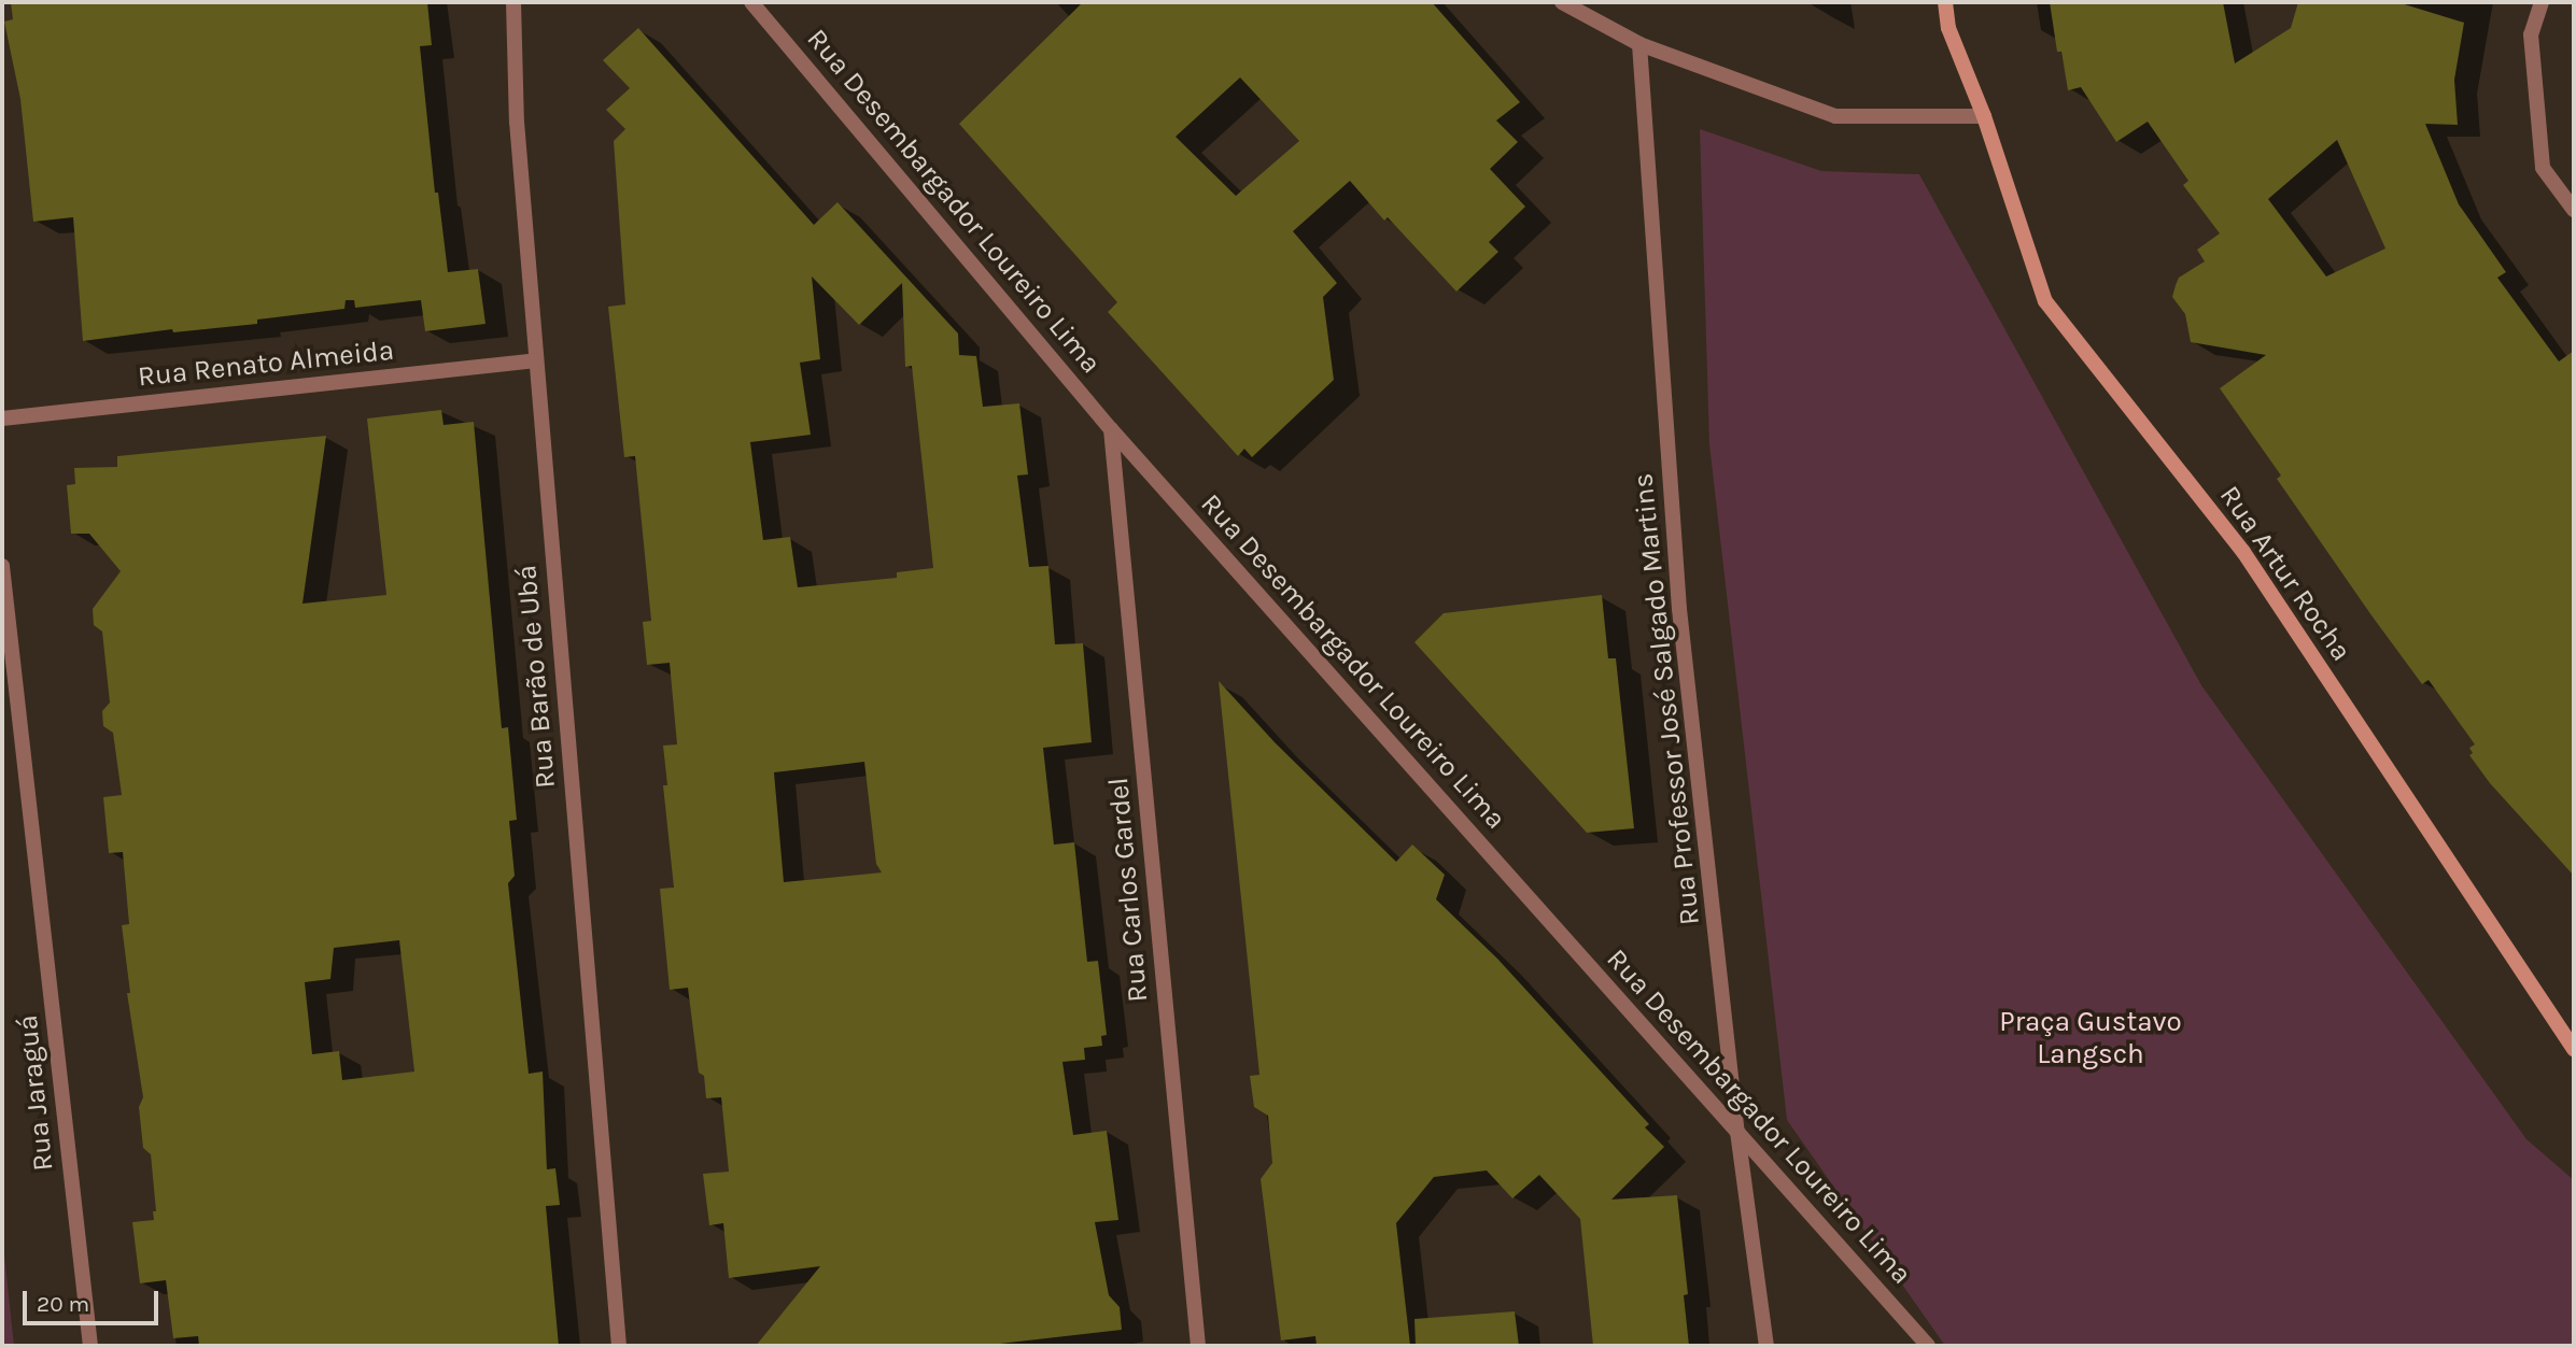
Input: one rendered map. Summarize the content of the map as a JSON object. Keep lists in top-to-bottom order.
{
  "streets": {
    "street": [
      "Rua Desembargador Loureiro Lima",
      "Rua Renato Almeida",
      "Rua Artur Rocha",
      "Rua Barão de Ubá",
      "Rua Professor José Salgado Martins",
      "Rua Carlos Gardel",
      "Rua Jaraguá"
    ]
  },
  "crossings": [
    ["Rua Desembargador Loureiro Lima", "Rua Professor José Salgado Martins"],
    ["Rua Desembargador Loureiro Lima", "Rua Carlos Gardel"],
    ["Rua Renato Almeida", "Rua Barão de Ubá"]
  ],
  "parks": ["Praça Gustavo Langsch"],
  "scale_bar": "20 m"
}
